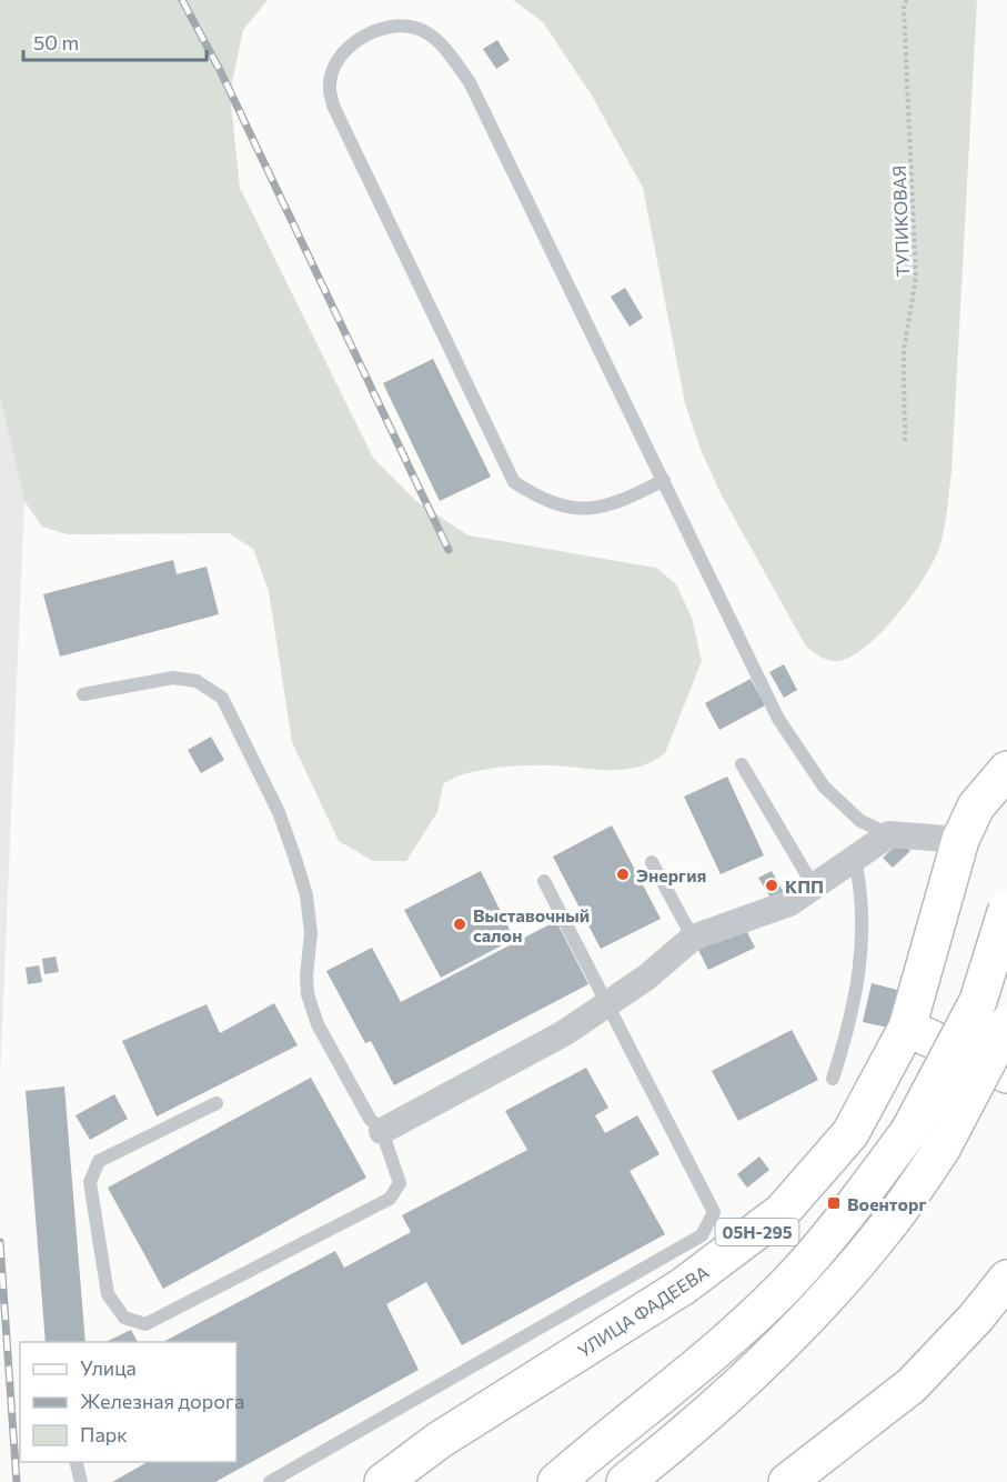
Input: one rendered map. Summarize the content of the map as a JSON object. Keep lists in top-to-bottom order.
{
  "streets": {
    "main road": ["05Н-295", "УЛИЦА ФАДЕЕВА"],
    "path": ["ТУПИКОВАЯ"]
  },
  "crossings": [
    ["05Н-295", "УЛИЦА ФАДЕЕВА"]
  ],
  "places": {
    "other": ["Энергия", "КПП", "Выставочный салон"],
    "transit": ["Военторг"]
  },
  "legend": ["Улица", "Железная дорога", "Парк"],
  "scale_bar": "50 m"
}
